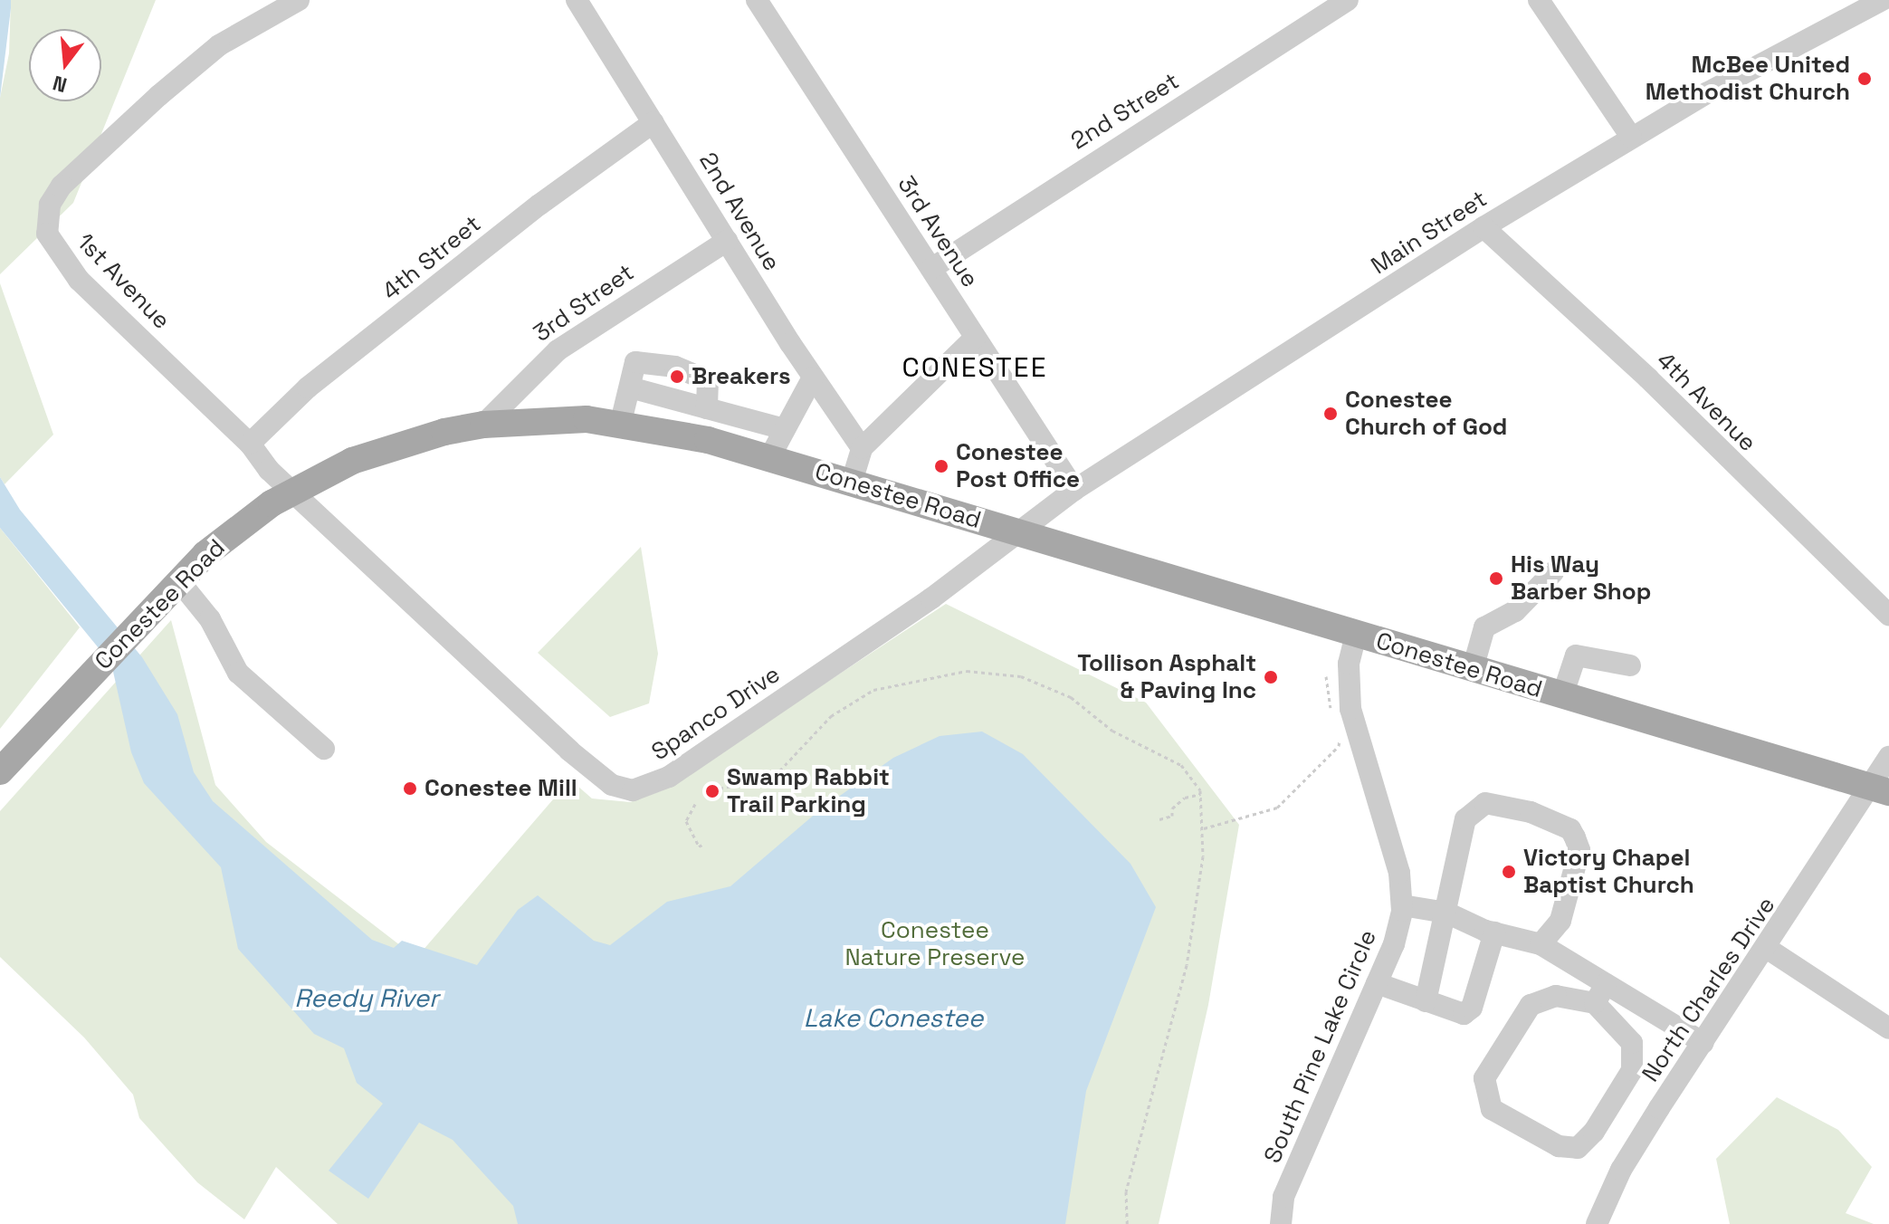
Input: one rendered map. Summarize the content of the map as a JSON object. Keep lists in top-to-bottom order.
{
  "streets": {
    "main road": ["Conestee Road"],
    "street": [
      "2nd Street",
      "2nd Avenue",
      "3rd Avenue",
      "Main Street",
      "4th Street",
      "1st Avenue",
      "3rd Street",
      "4th Avenue",
      "Spanco Drive",
      "North Charles Drive",
      "South Pine Lake Circle"
    ]
  },
  "crossings": [
    ["2nd Street", "3rd Avenue"],
    ["2nd Avenue", "4th Street"],
    ["2nd Avenue", "3rd Street"],
    ["3rd Avenue", "Main Street"],
    ["Main Street", "4th Avenue"],
    ["Main Street", "Conestee Road"],
    ["Main Street", "Spanco Drive"],
    ["4th Street", "1st Avenue"],
    ["1st Avenue", "Conestee Road"],
    ["1st Avenue", "Spanco Drive"],
    ["3rd Street", "Conestee Road"],
    ["Conestee Road", "Spanco Drive"],
    ["Conestee Road", "North Charles Drive"],
    ["Conestee Road", "South Pine Lake Circle"]
  ],
  "districts": ["CONESTEE"],
  "water": ["Reedy River", "Lake Conestee"],
  "parks": ["Conestee Nature Preserve"],
  "places": [
    "McBee United Methodist Church",
    "Breakers",
    "Conestee Church of God",
    "Conestee Post Office",
    "His Way Barber Shop",
    "Tollison Asphalt & Paving Inc",
    "Conestee Mill",
    "Swamp Rabbit Trail Parking",
    "Victory Chapel Baptist Church"
  ],
  "north": "bottom"
}
